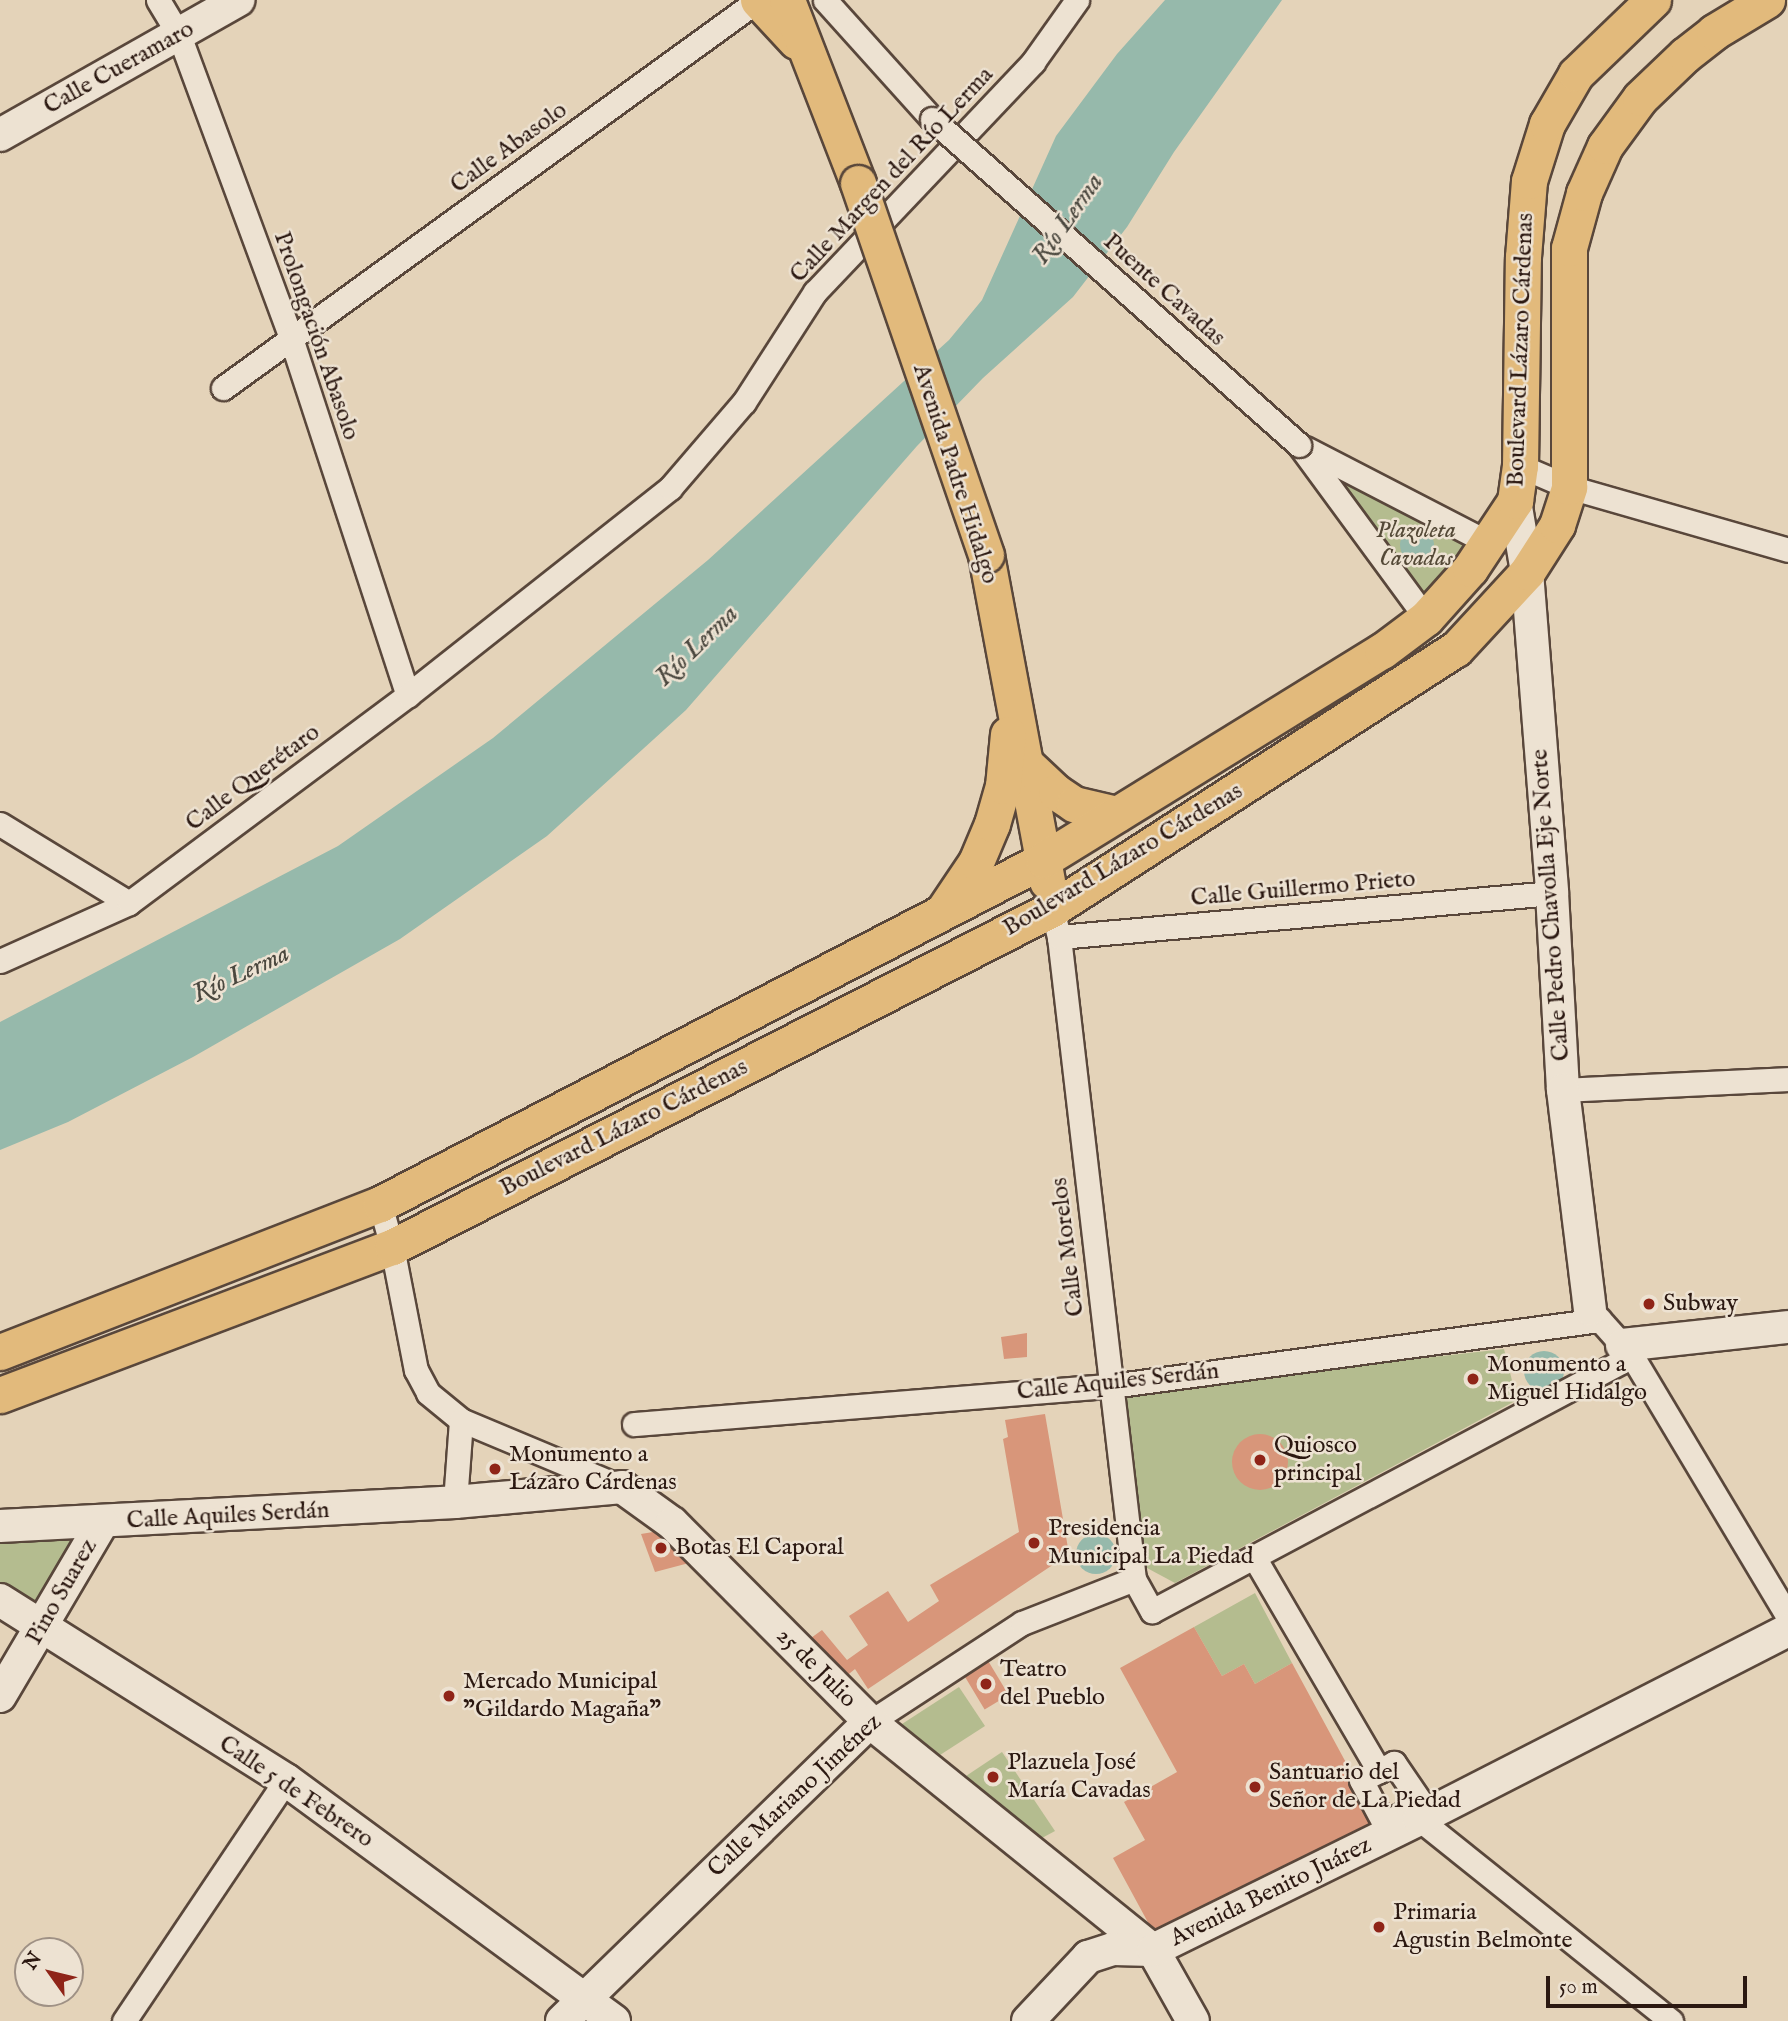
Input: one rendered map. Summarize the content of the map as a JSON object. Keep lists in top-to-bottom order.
{
  "streets": {
    "main road": ["Boulevard Lázaro Cárdenas", "Avenida Padre Hidalgo"],
    "street": [
      "Calle Cueramaro",
      "Calle Abasolo",
      "Calle Margen del Río Lerma",
      "Puente Cavadas",
      "Prolongación Abasolo",
      "Calle Querétaro",
      "Calle Guillermo Prieto",
      "Calle Pedro Chavolla Eje Norte",
      "Calle Morelos",
      "Calle Aquiles Serdán",
      "Pino Suarez",
      "25 de Julio",
      "Calle 5 de Febrero",
      "Calle Mariano Jiménez",
      "Avenida Benito Juárez"
    ]
  },
  "crossings": [
    ["Calle Cueramaro", "Prolongación Abasolo"],
    ["Calle Abasolo", "Prolongación Abasolo"],
    ["Calle Abasolo", "Avenida Padre Hidalgo"],
    ["Calle Margen del Río Lerma", "Prolongación Abasolo"],
    ["Calle Margen del Río Lerma", "Calle Querétaro"],
    ["Prolongación Abasolo", "Calle Querétaro"],
    ["Boulevard Lázaro Cárdenas", "Avenida Padre Hidalgo"],
    ["Boulevard Lázaro Cárdenas", "Calle Guillermo Prieto"],
    ["Boulevard Lázaro Cárdenas", "Calle Pedro Chavolla Eje Norte"],
    ["Boulevard Lázaro Cárdenas", "Calle Morelos"],
    ["Boulevard Lázaro Cárdenas", "25 de Julio"],
    ["Avenida Padre Hidalgo", "Calle Guillermo Prieto"],
    ["Avenida Padre Hidalgo", "Calle Morelos"],
    ["Calle Guillermo Prieto", "Calle Pedro Chavolla Eje Norte"],
    ["Calle Guillermo Prieto", "Calle Morelos"],
    ["Calle Pedro Chavolla Eje Norte", "Calle Aquiles Serdán"],
    ["Calle Morelos", "Calle Aquiles Serdán"],
    ["Calle Morelos", "Calle Mariano Jiménez"],
    ["Calle Aquiles Serdán", "Pino Suarez"],
    ["Calle Aquiles Serdán", "25 de Julio"],
    ["Pino Suarez", "Calle 5 de Febrero"],
    ["25 de Julio", "Calle Mariano Jiménez"],
    ["25 de Julio", "Avenida Benito Juárez"],
    ["Calle 5 de Febrero", "Calle Mariano Jiménez"]
  ],
  "water": ["Río Lerma"],
  "parks": ["Plazoleta Cavadas"],
  "places": [
    "Subway",
    "Monumento a Miguel Hidalgo",
    "Quiosco principal",
    "Monumento a Lázaro Cárdenas",
    "Presidencia Municipal La Piedad",
    "Botas El Caporal",
    "Teatro del Pueblo",
    "Mercado Municipal \"Gildardo Magaña\"",
    "Plazuela José María Cavadas",
    "Santuario del Señor de La Piedad",
    "Primaria Agustin Belmonte"
  ],
  "scale_bar": "50 m",
  "north": "top left"
}
